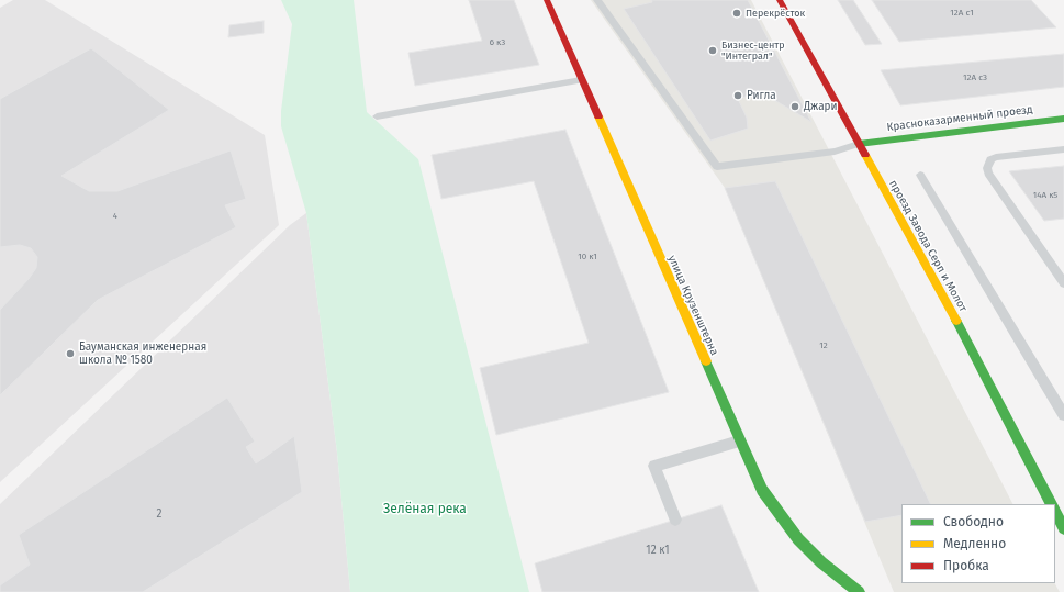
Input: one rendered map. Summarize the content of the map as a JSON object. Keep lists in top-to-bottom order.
{
  "streets": {
    "street": ["Красноказарменный проезд", "проезд Завода Серп и Молот", "улица Крузенштерна"]
  },
  "crossings": [
    ["Красноказарменный проезд", "проезд Завода Серп и Молот"]
  ],
  "parks": ["Зелёная река"],
  "places": [
    "Перекрёсток",
    "Бизнес-центр \"Интеграл\"",
    "Ригла",
    "Джари",
    "Бауманская инженерная школа № 1580"
  ],
  "house_numbers": [
    "12А с1",
    "6 к3",
    "12А с3",
    "14А к5",
    "4",
    "10 к1",
    "12",
    "2",
    "12 к1"
  ],
  "legend": ["Свободно", "Медленно", "Пробка"]
}
